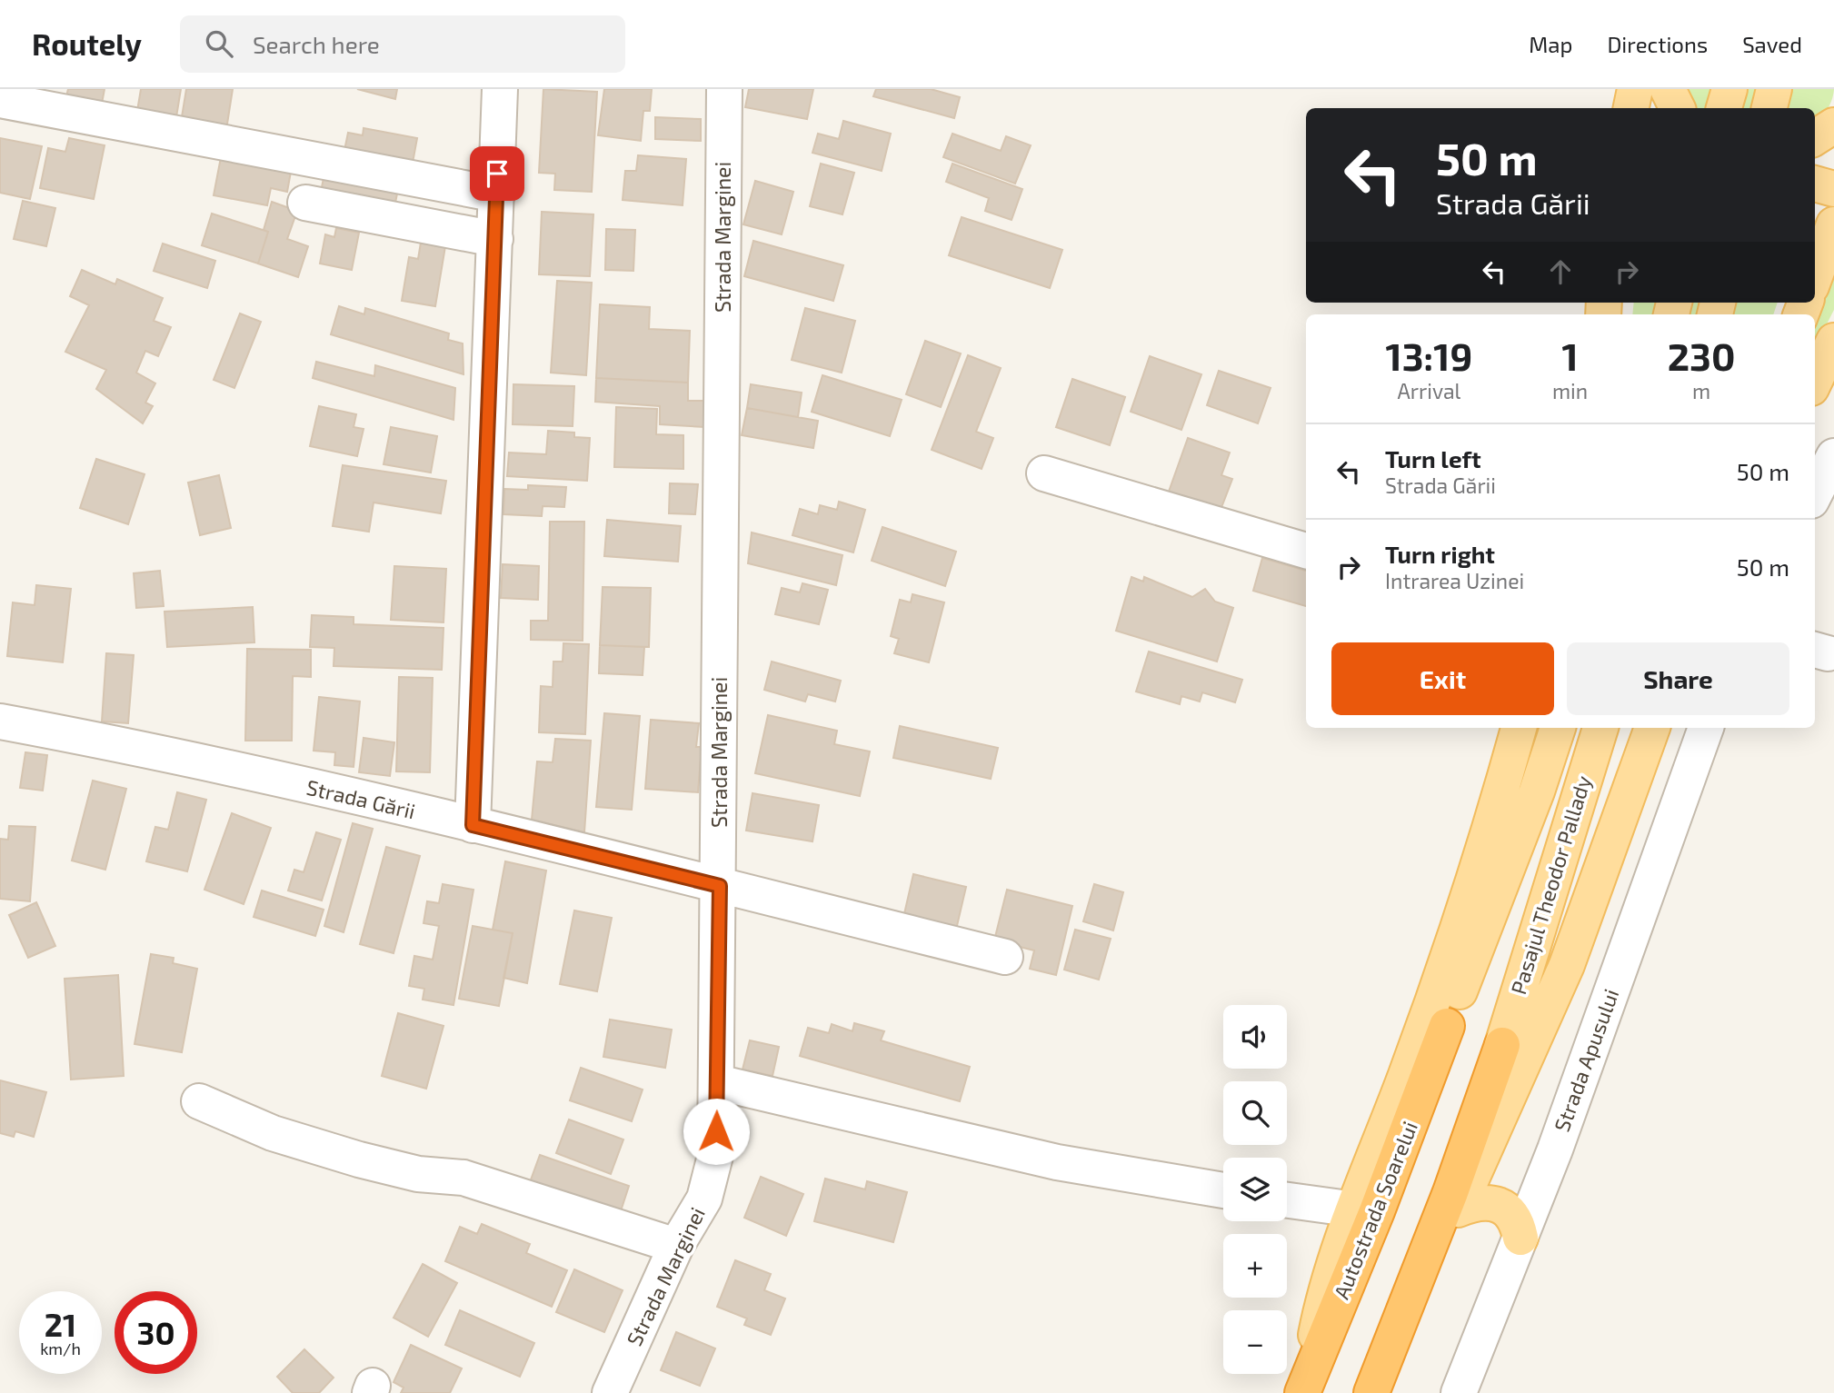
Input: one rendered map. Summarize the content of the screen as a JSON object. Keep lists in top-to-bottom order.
{
  "streets": {
    "highway": ["Autostrada Soarelui"],
    "main road": ["Pasajul Theodor Pallady"],
    "street": ["Strada Marginei", "Strada Gării", "Strada Apusului"]
  },
  "crossings": [
    ["Strada Marginei", "Strada Gării"],
    ["Pasajul Theodor Pallady", "Autostrada Soarelui"]
  ],
  "page": {
    "header": "Routely",
    "search": "Search here",
    "nav": ["Map", "Directions", "Saved"],
    "turn": ["50 m", "Strada Gării"],
    "eta": [
      "13:19",
      "Arrival",
      "1",
      "min",
      "230",
      "m"
    ],
    "list": [
      {
        "name": "Turn left",
        "note": "Strada Gării",
        "value": "50 m"
      },
      {
        "name": "Turn right",
        "note": "Intrarea Uzinei",
        "value": "50 m"
      }
    ],
    "buttons": ["Exit", "Share"],
    "map_buttons": ["+", "−"],
    "speed": "21 km/h",
    "limit": "30"
  }
}
